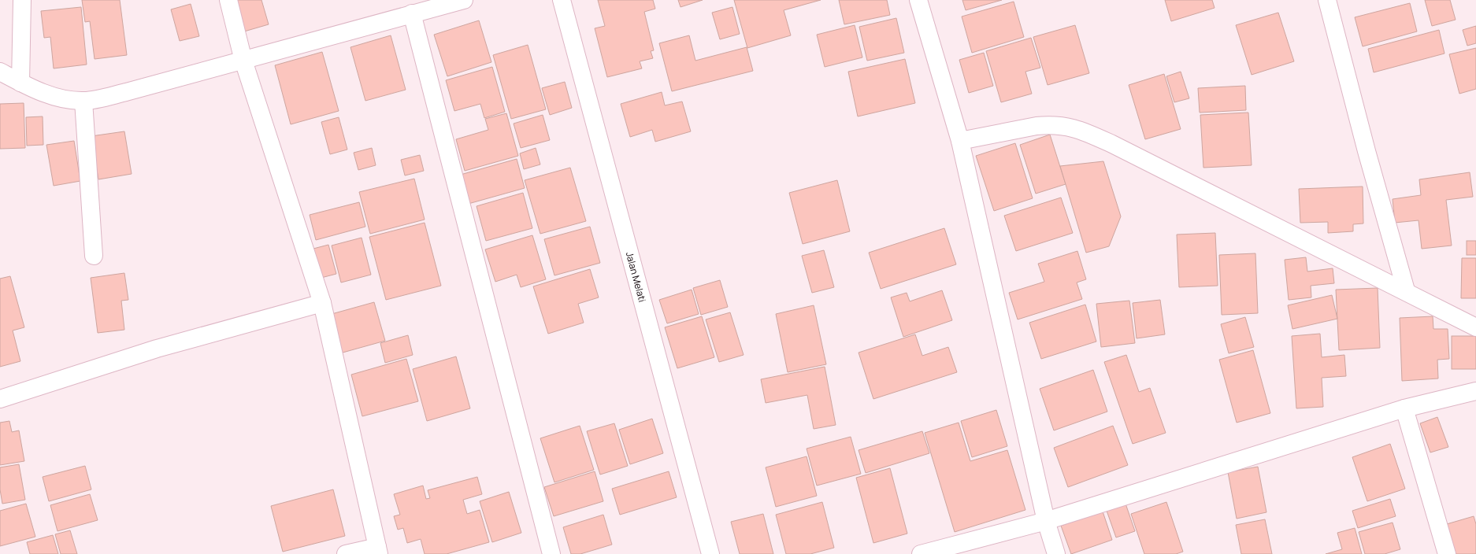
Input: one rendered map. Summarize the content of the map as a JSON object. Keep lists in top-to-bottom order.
{
  "streets": {
    "street": ["Jalan Melati"]
  }
}
